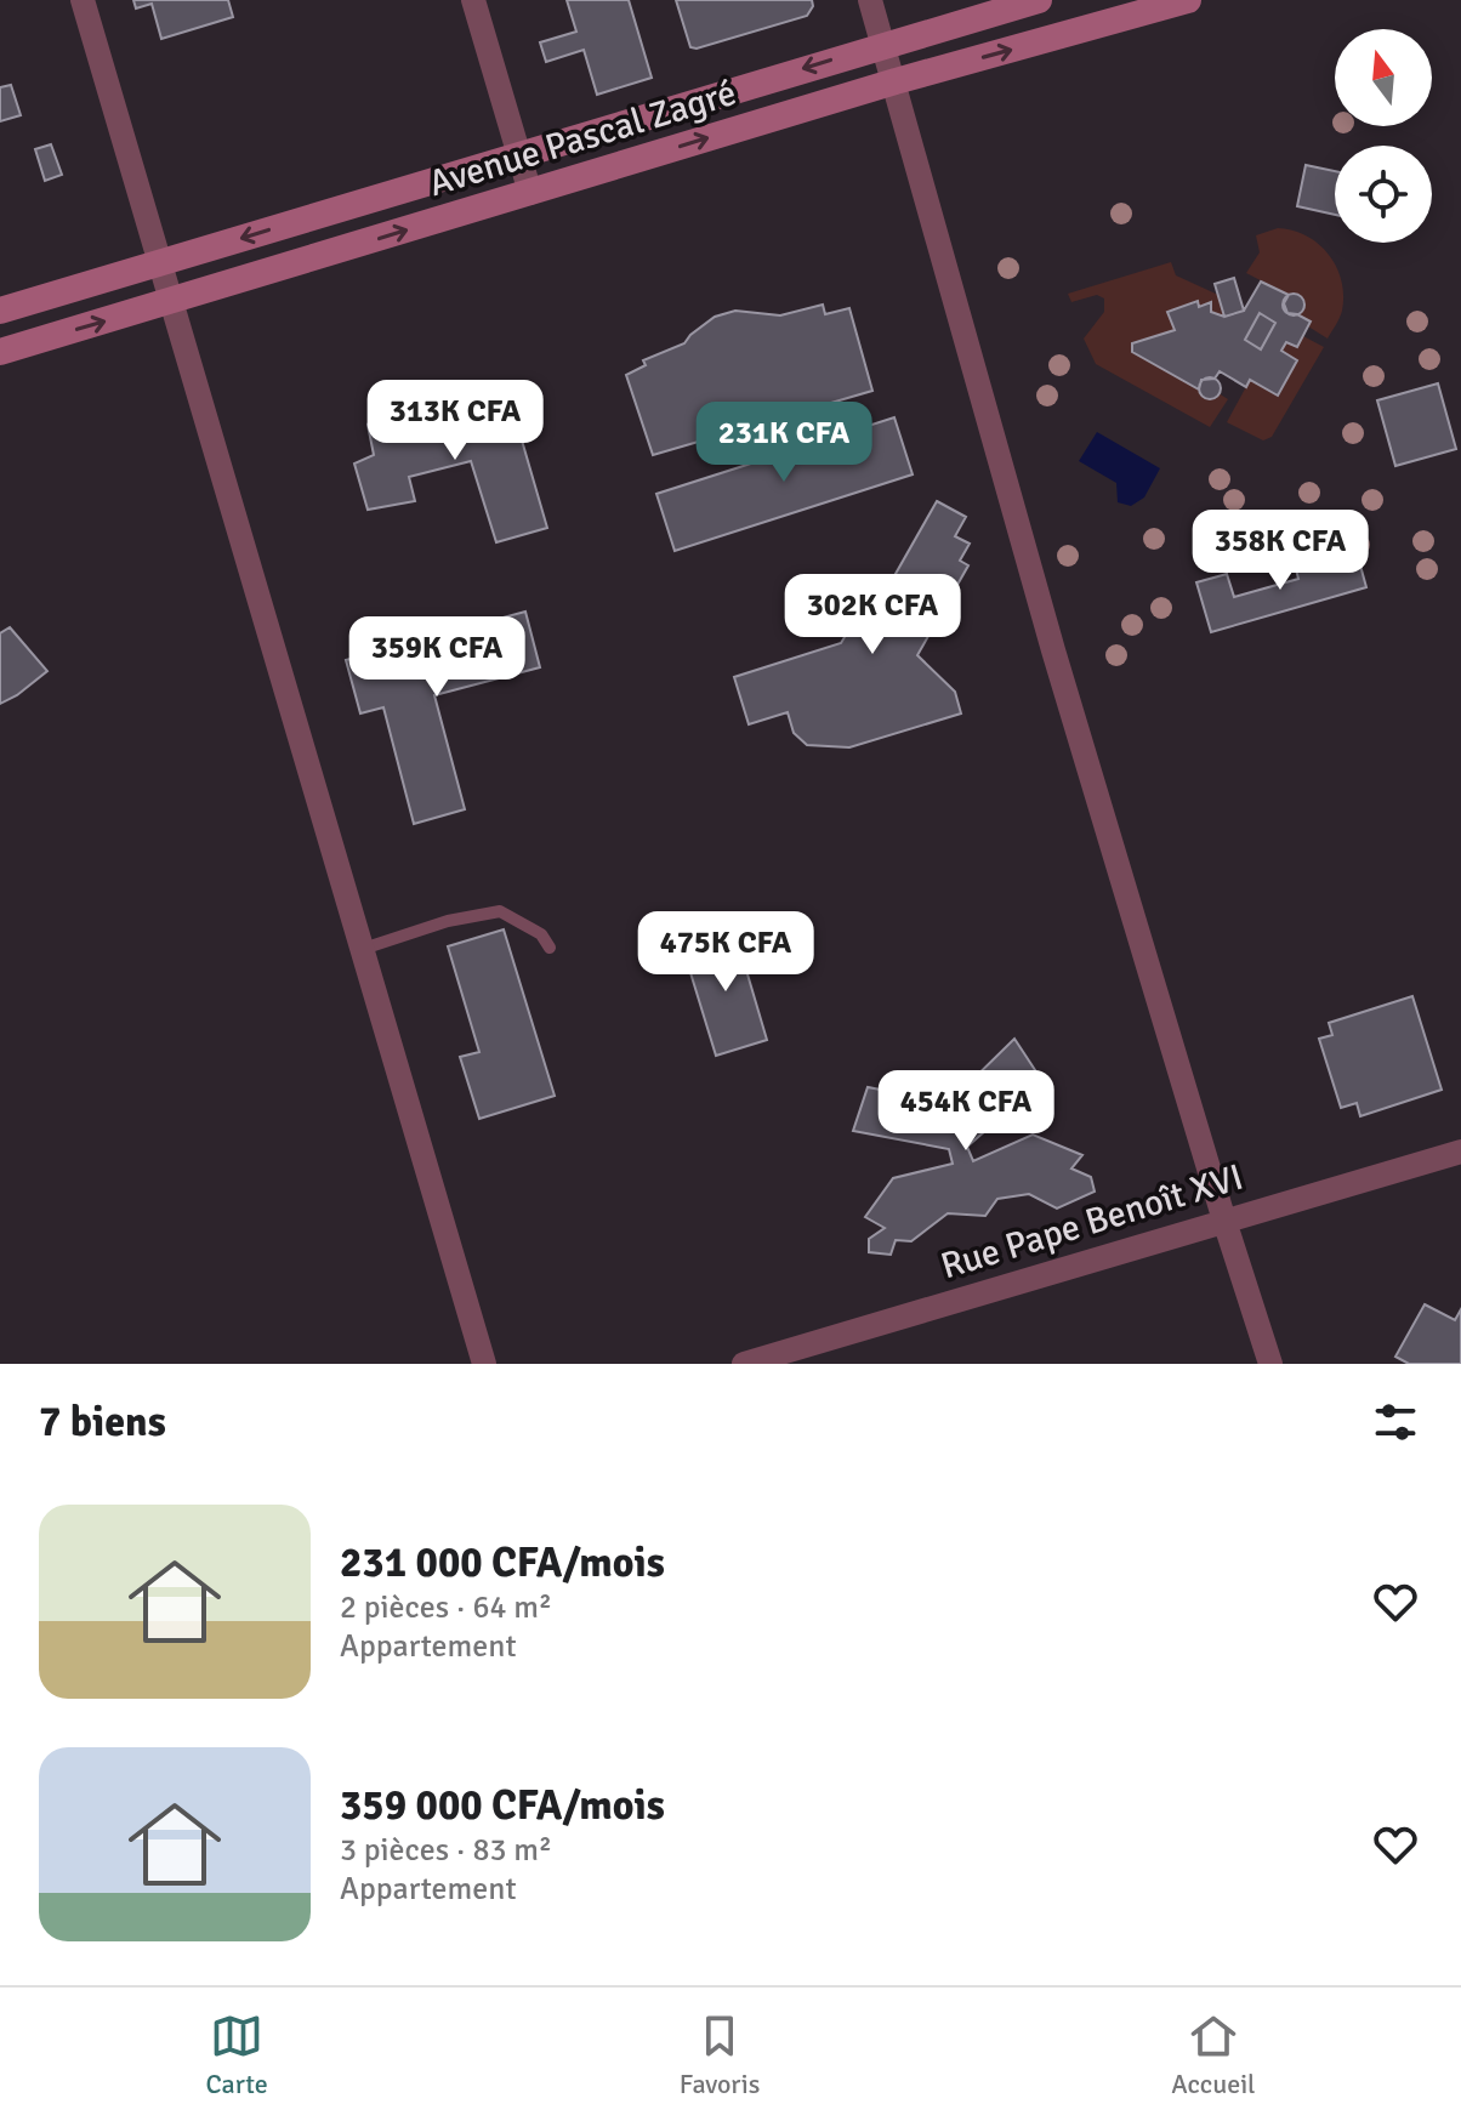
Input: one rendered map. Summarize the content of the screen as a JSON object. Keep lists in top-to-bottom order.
{
  "streets": {
    "main road": ["Avenue Pascal Zagré"],
    "street": ["Rue Pape Benoît XVI"]
  },
  "north": "top",
  "page": {
    "price": [
      "313K CFA",
      "231K CFA",
      "358K CFA",
      "302K CFA",
      "359K CFA",
      "475K CFA",
      "454K CFA"
    ],
    "heading": "7 biens",
    "list": [
      {
        "name": "231 000 CFA/mois",
        "note": "2 pièces · 64 m² · Appartement"
      },
      {
        "name": "359 000 CFA/mois",
        "note": "3 pièces · 83 m² · Appartement"
      }
    ],
    "tabs": ["Carte", "Favoris", "Accueil"]
  }
}
